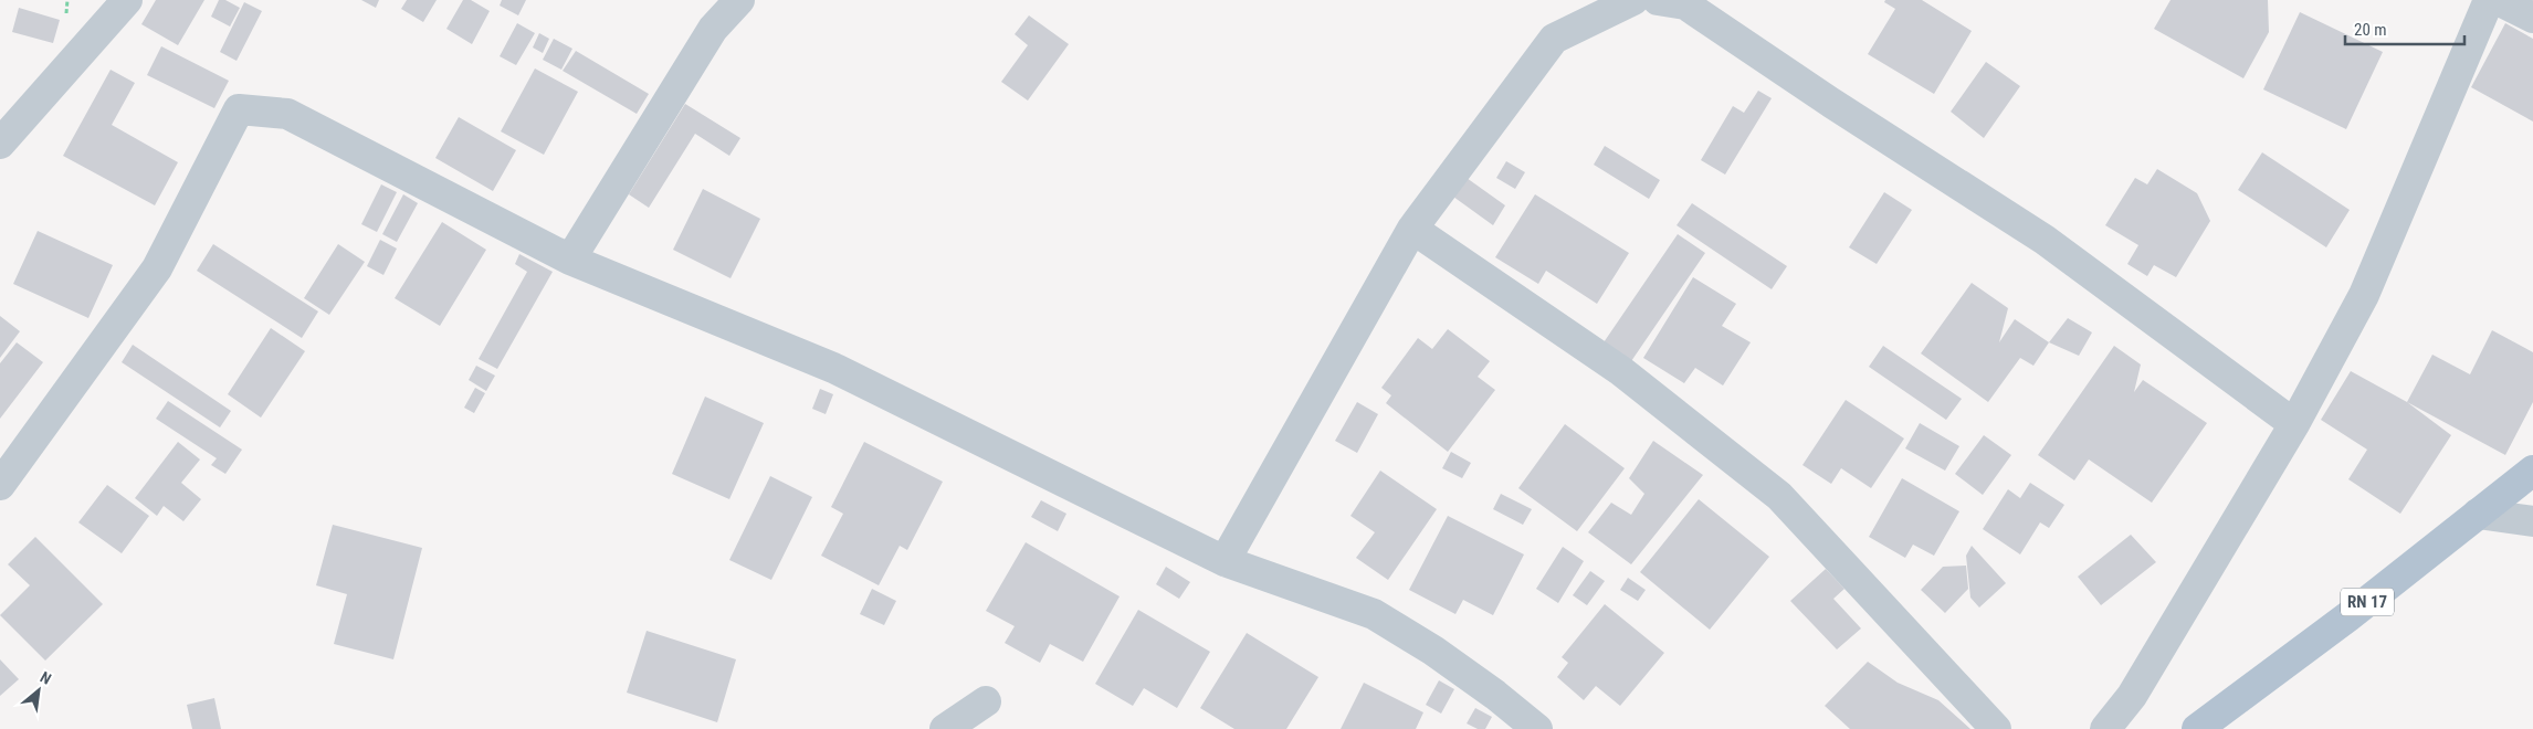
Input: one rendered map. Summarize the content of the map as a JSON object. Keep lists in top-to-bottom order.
{
  "streets": {
    "main road": ["RN 17"]
  },
  "scale_bar": "20 m",
  "north": "top right"
}
